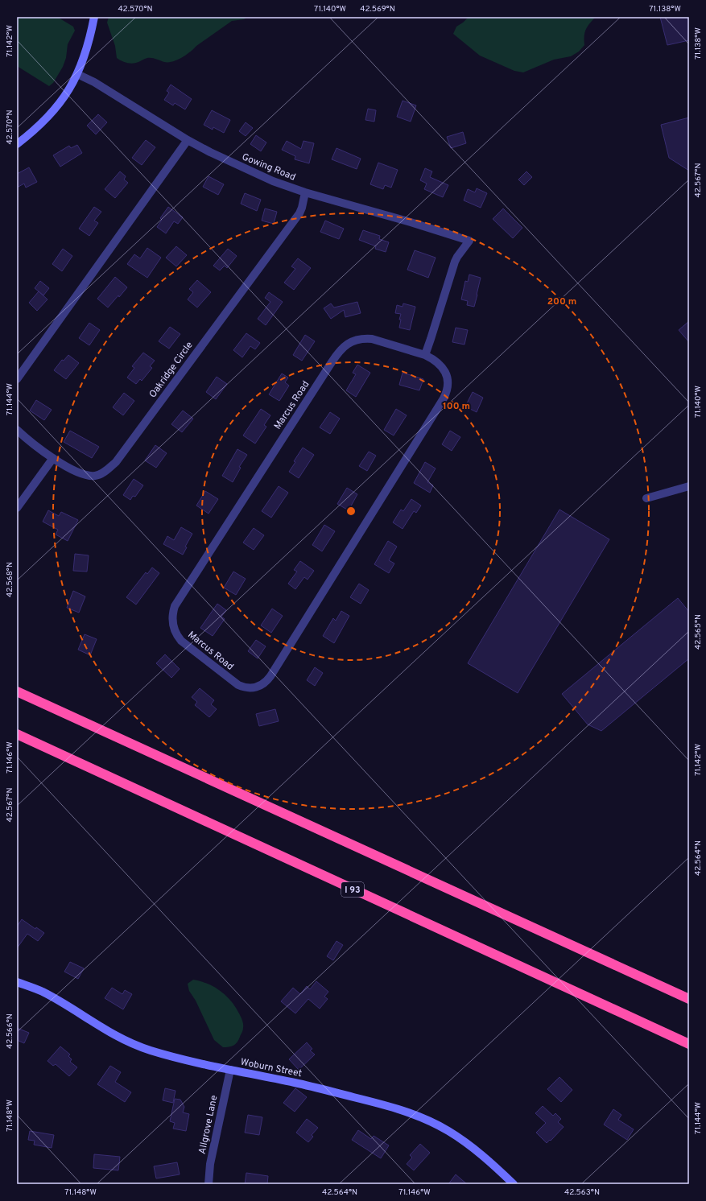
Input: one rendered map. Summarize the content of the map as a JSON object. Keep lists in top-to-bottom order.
{
  "streets": {
    "highway": ["I 93"],
    "street": [
      "Gowing Road",
      "Oakridge Circle",
      "Marcus Road",
      "Woburn Street",
      "Allgrove Lane"
    ]
  },
  "crossings": [
    ["Gowing Road", "Oakridge Circle"],
    ["Gowing Road", "Marcus Road"],
    ["Woburn Street", "Allgrove Lane"]
  ],
  "coordinates": [
    "42.570°N",
    "71.140°W",
    "42.569°N",
    "71.138°W",
    "71.142°W",
    "42.567°N",
    "71.144°W",
    "42.568°N",
    "42.565°N",
    "71.146°W",
    "42.564°N",
    "42.566°N",
    "71.148°W",
    "42.563°N"
  ],
  "rings": ["200 m", "100 m"]
}
